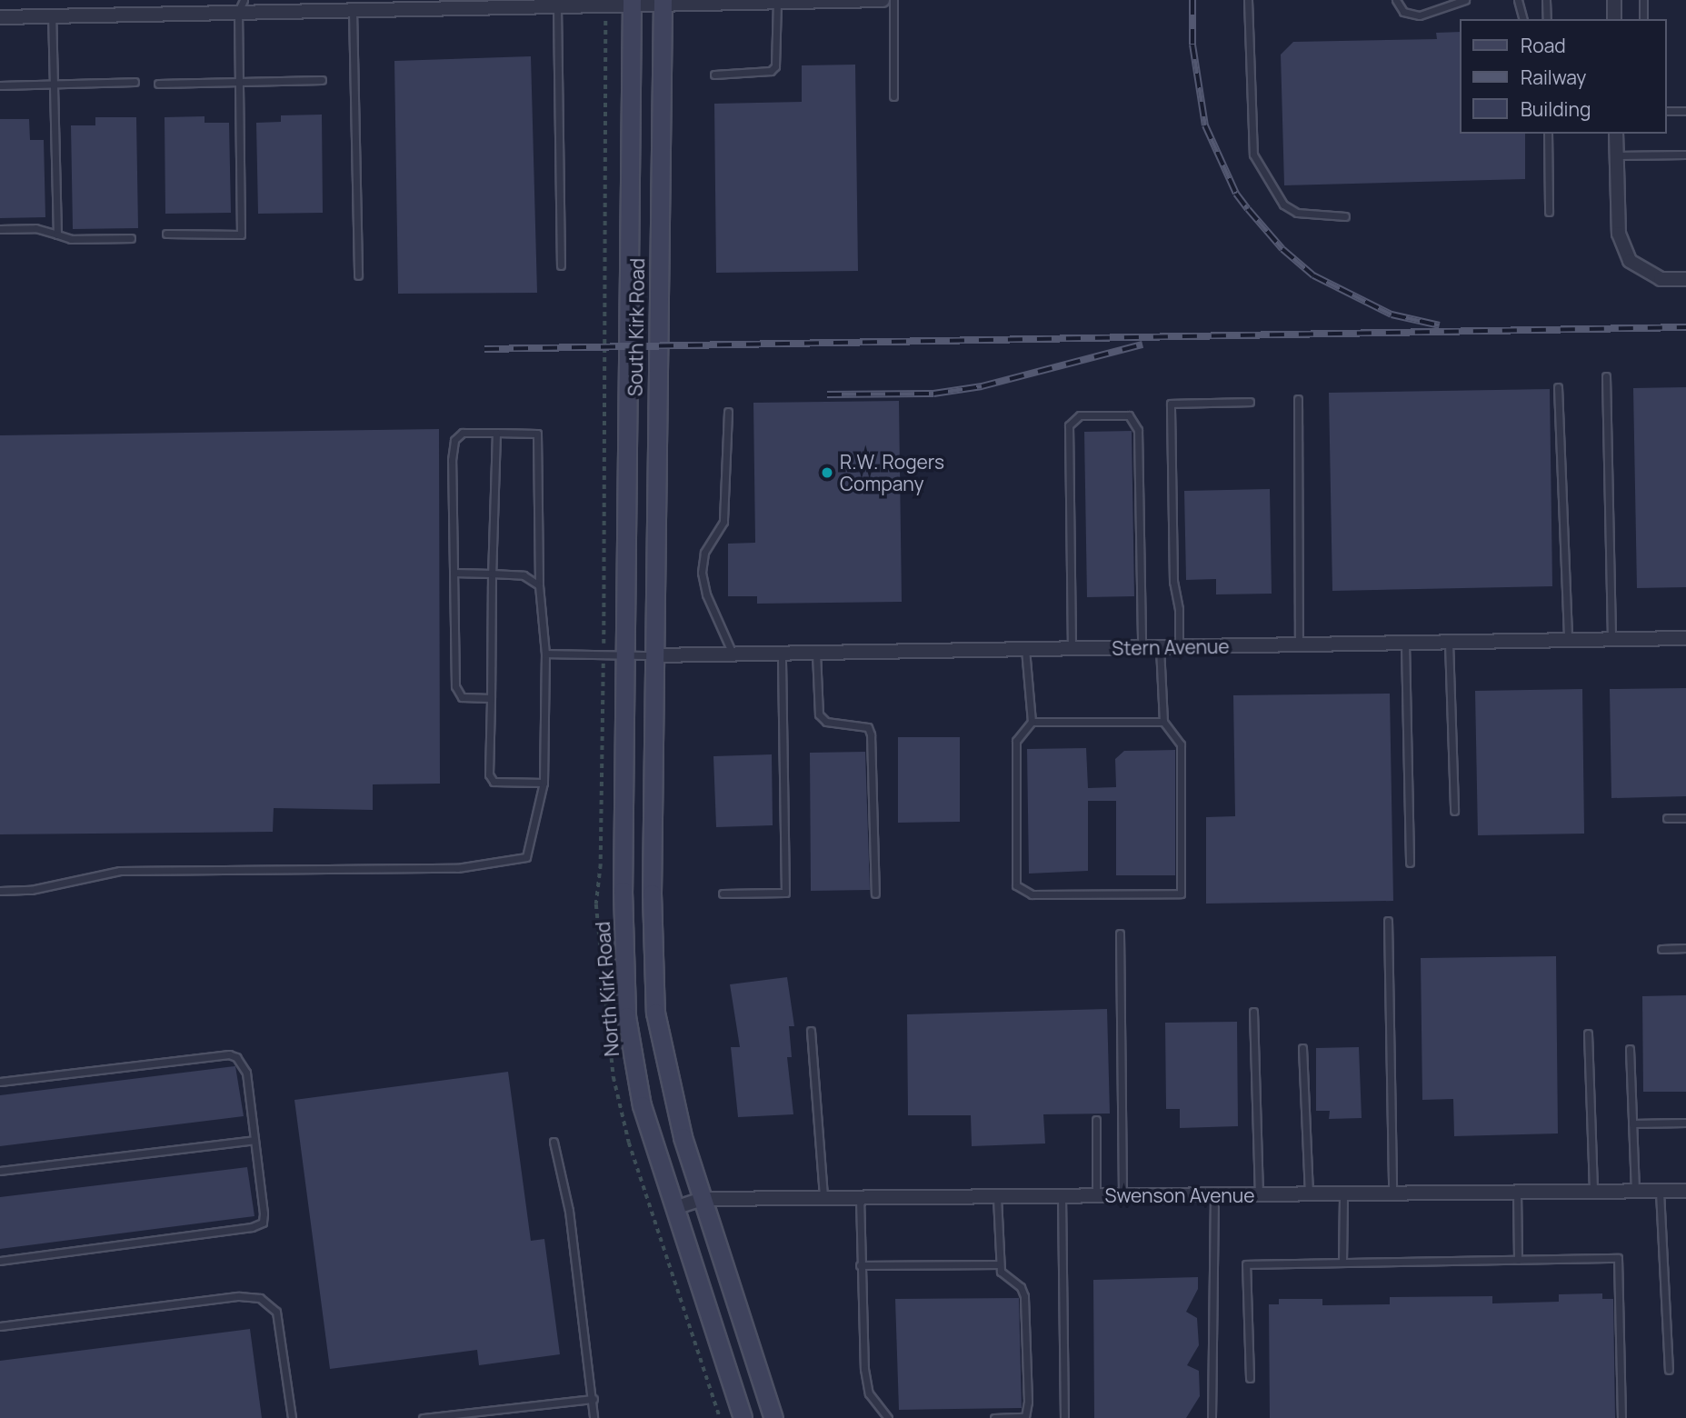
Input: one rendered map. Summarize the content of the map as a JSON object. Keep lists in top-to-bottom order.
{
  "streets": {
    "main road": ["South Kirk Road", "North Kirk Road"],
    "street": ["Stern Avenue", "Swenson Avenue"]
  },
  "crossings": [
    ["South Kirk Road", "Stern Avenue"],
    ["South Kirk Road", "North Kirk Road"],
    ["North Kirk Road", "Swenson Avenue"]
  ],
  "places": ["R.W. Rogers Company"],
  "legend": ["Road", "Railway", "Building"]
}
